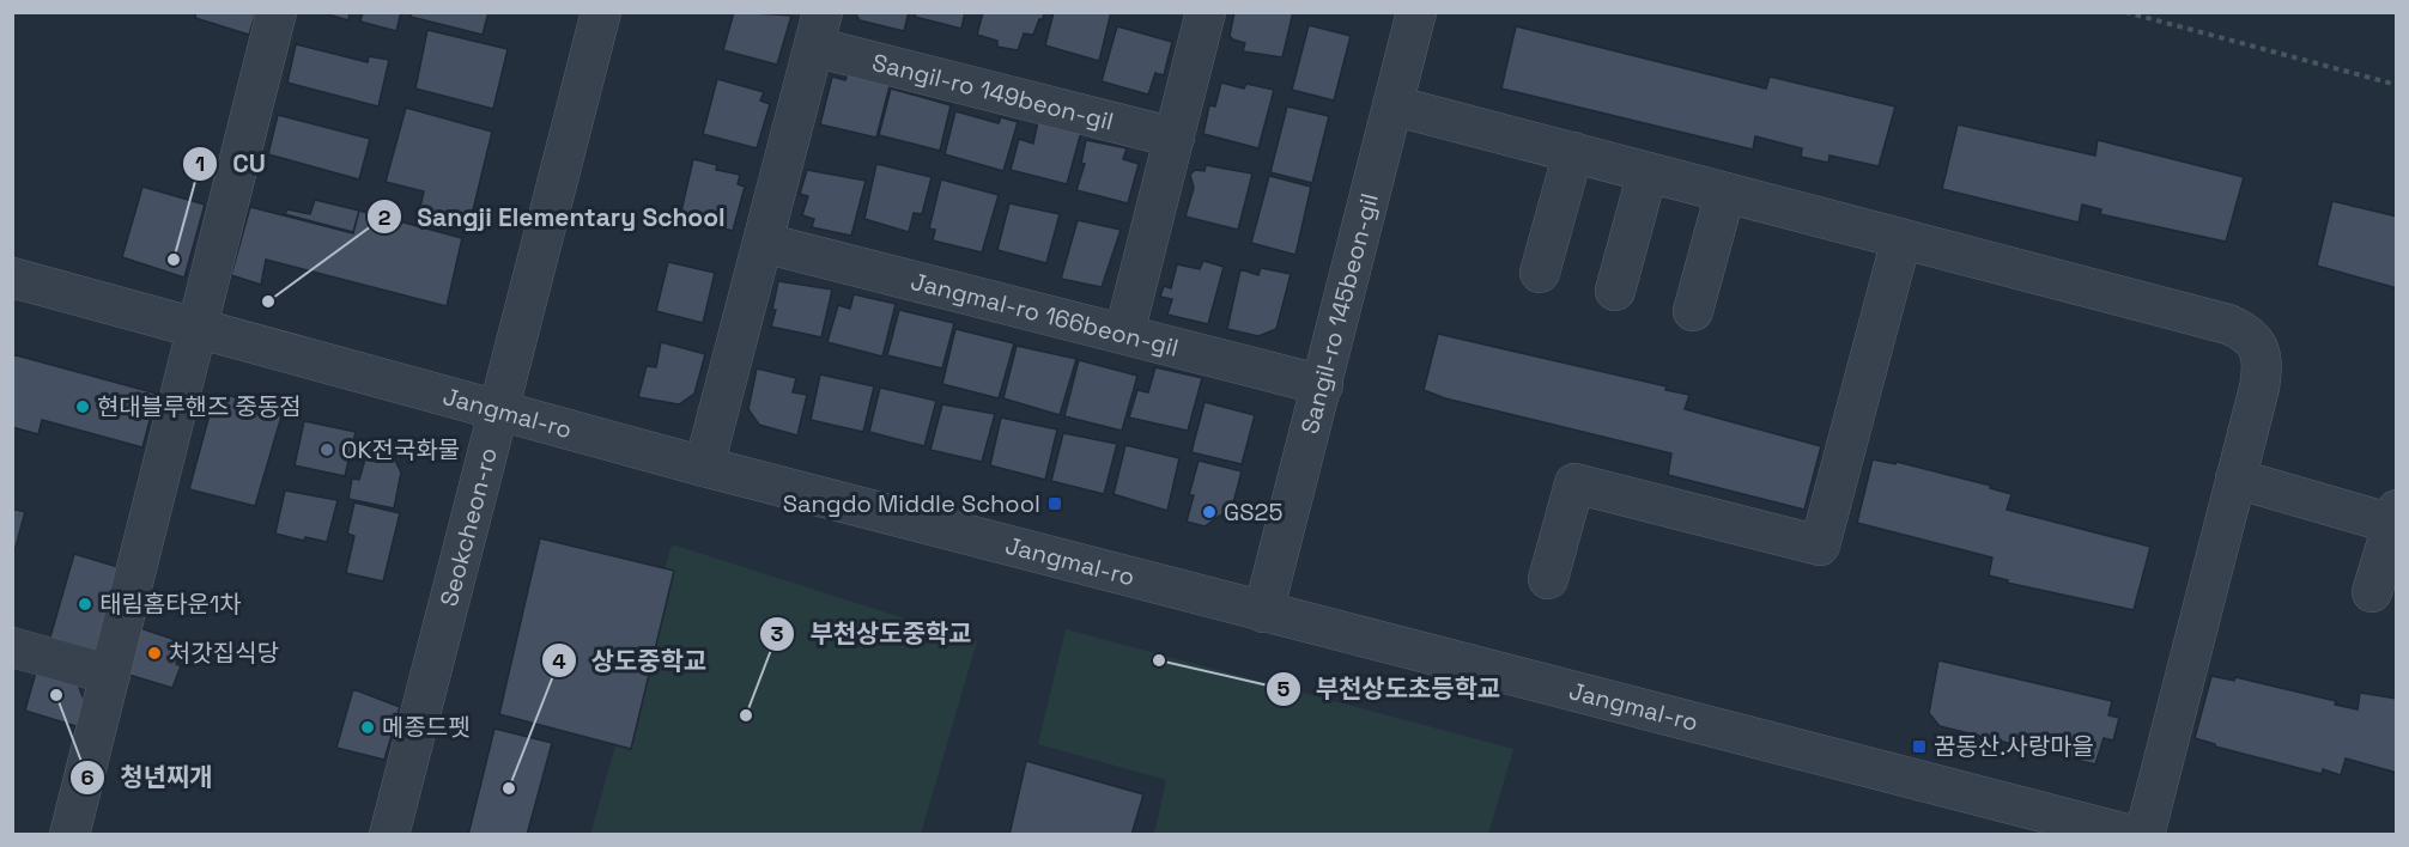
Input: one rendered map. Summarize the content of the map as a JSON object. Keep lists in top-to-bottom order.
{
  "streets": {
    "street": [
      "Sangil-ro 149beon-gil",
      "Jangmal-ro 166beon-gil",
      "Sangil-ro 145beon-gil",
      "Jangmal-ro",
      "Seokcheon-ro"
    ]
  },
  "crossings": [
    ["Jangmal-ro 166beon-gil", "Sangil-ro 145beon-gil"],
    ["Sangil-ro 145beon-gil", "Jangmal-ro"],
    ["Jangmal-ro", "Seokcheon-ro"]
  ],
  "places": {
    "other": [
      "CU",
      "Sangji Elementary School",
      "현대블루핸즈 중동점",
      "OK전국화물",
      "GS25",
      "태림홈타운1차",
      "처갓집식당",
      "부천상도초등학교",
      "청년찌개",
      "부천상도중학교",
      "메종드펫",
      "상도중학교"
    ],
    "transit": ["Sangdo Middle School", "꿈동산.사랑마을"]
  }
}
